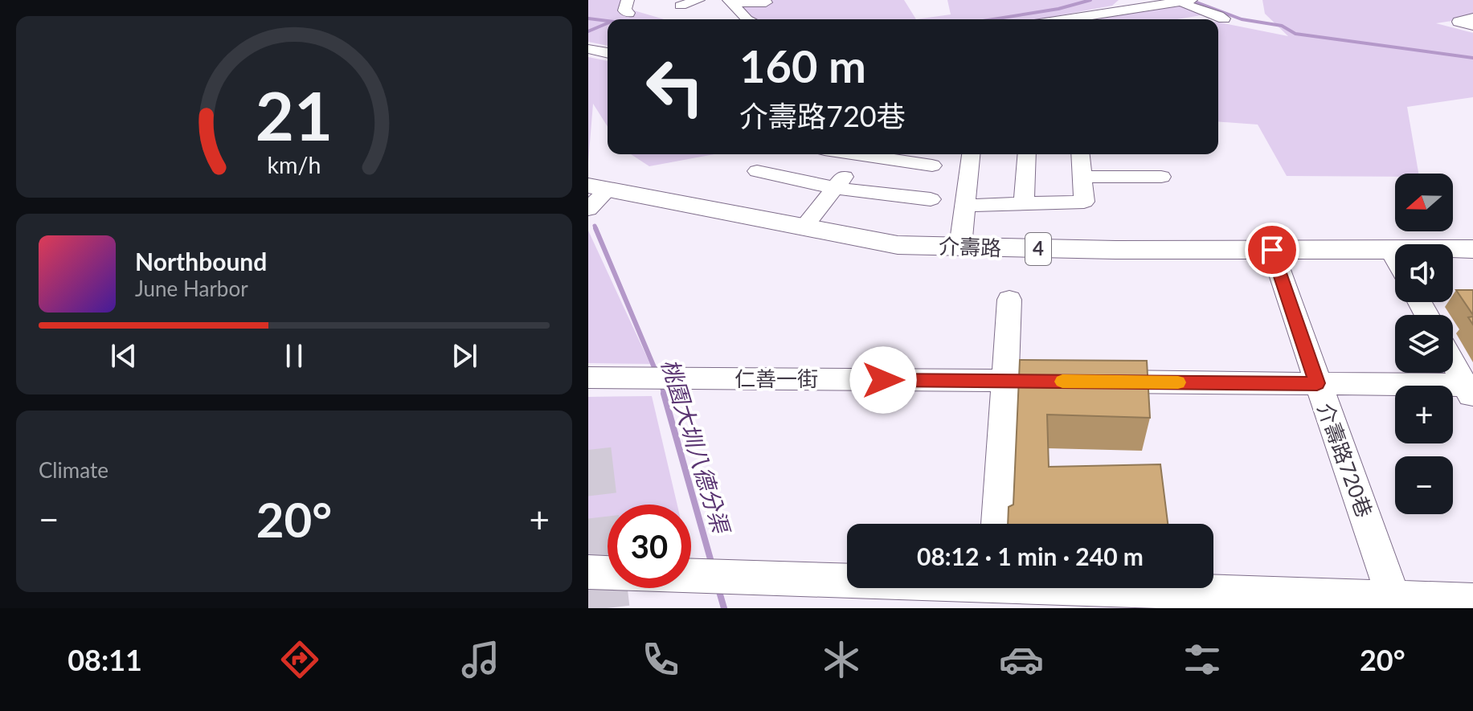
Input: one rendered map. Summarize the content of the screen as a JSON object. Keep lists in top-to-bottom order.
{
  "streets": {
    "main road": ["介壽路", "4"],
    "street": ["仁善一街", "介壽路720巷"]
  },
  "crossings": [
    ["介壽路", "介壽路720巷"],
    ["仁善一街", "介壽路720巷"]
  ],
  "water": ["桃園大圳八德分渠"],
  "north": "left",
  "page": {
    "turn": ["160 m", "介壽路720巷"],
    "map_buttons": ["+", "−"],
    "song": ["Northbound", "June Harbor"],
    "tile": "Climate",
    "heat": ["−", "20°", "+"],
    "limit": "30",
    "trip": "08:12 · 1 min · 240 m",
    "tabs": ["08:11", "20°"],
    "gauge": ["21", "km/h"]
  }
}
